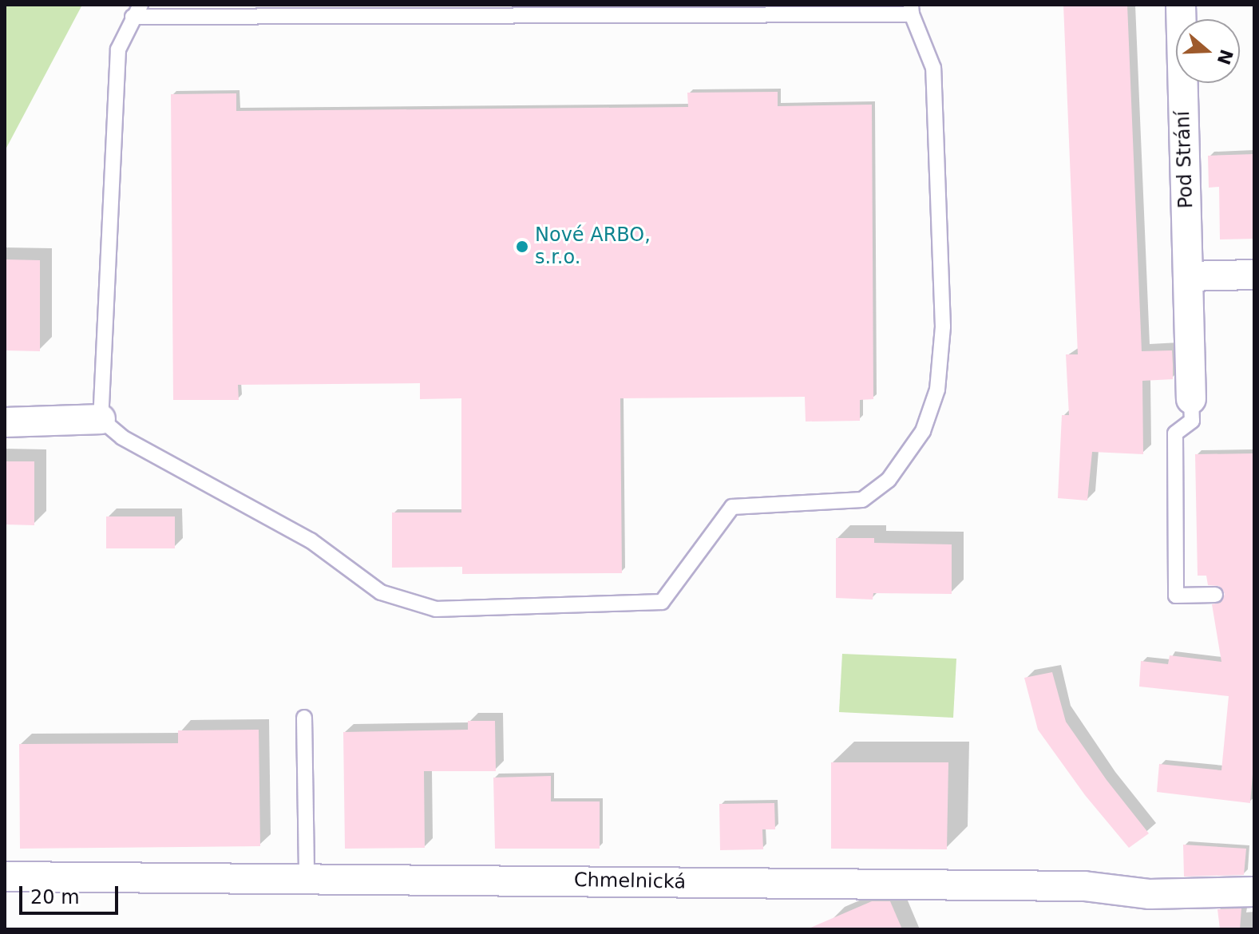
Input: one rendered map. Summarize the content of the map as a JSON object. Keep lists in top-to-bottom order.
{
  "streets": {
    "street": ["Pod Strání", "Chmelnická"]
  },
  "places": ["Nové ARBO, s.r.o."],
  "scale_bar": "20 m",
  "north": "right"
}
